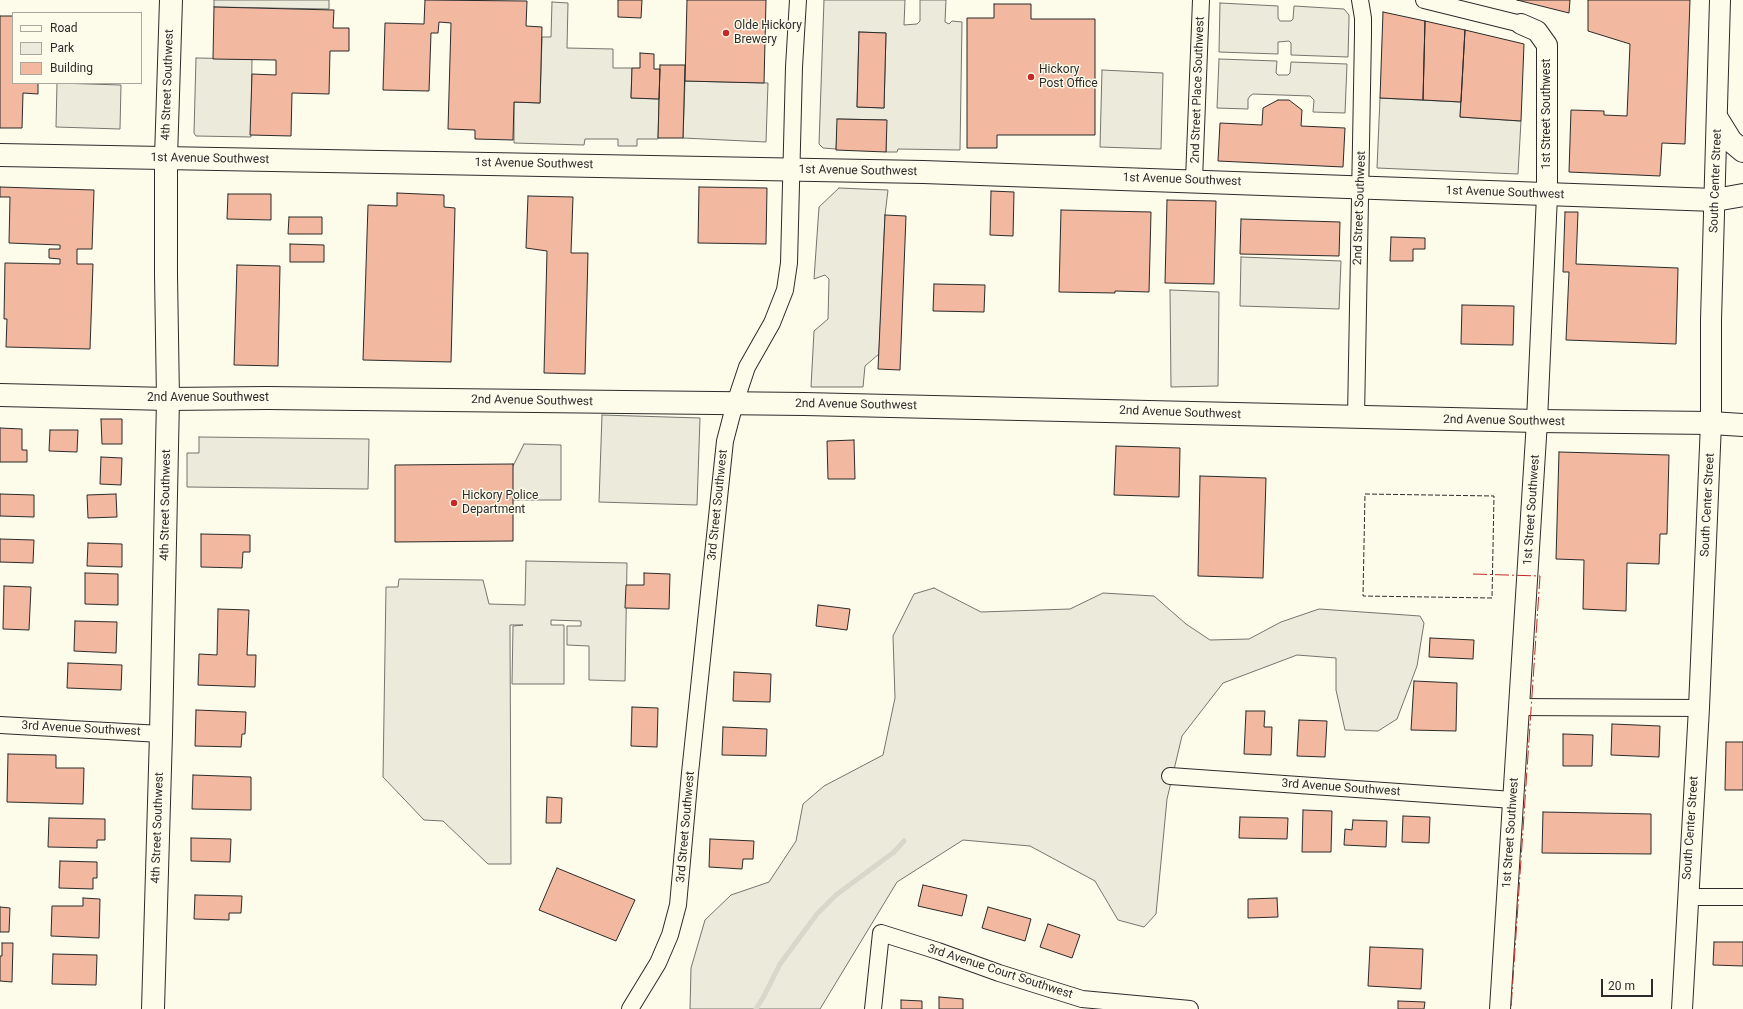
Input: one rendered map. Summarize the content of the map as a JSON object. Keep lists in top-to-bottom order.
{
  "streets": {
    "main road": ["4th Street Southwest", "1st Avenue Southwest", "2nd Avenue Southwest"],
    "street": [
      "2nd Street Place Southwest",
      "1st Street Southwest",
      "South Center Street",
      "2nd Street Southwest",
      "3rd Street Southwest",
      "3rd Avenue Southwest",
      "3rd Avenue Court Southwest"
    ]
  },
  "crossings": [
    ["4th Street Southwest", "1st Avenue Southwest"],
    ["4th Street Southwest", "2nd Avenue Southwest"],
    ["4th Street Southwest", "3rd Avenue Southwest"],
    ["2nd Street Place Southwest", "1st Avenue Southwest"],
    ["1st Street Southwest", "1st Avenue Southwest"],
    ["1st Street Southwest", "2nd Avenue Southwest"],
    ["1st Street Southwest", "3rd Avenue Southwest"],
    ["1st Avenue Southwest", "South Center Street"],
    ["1st Avenue Southwest", "2nd Street Southwest"],
    ["1st Avenue Southwest", "3rd Street Southwest"],
    ["South Center Street", "2nd Avenue Southwest"],
    ["2nd Street Southwest", "2nd Avenue Southwest"],
    ["2nd Avenue Southwest", "3rd Street Southwest"]
  ],
  "places": ["Olde Hickory Brewery", "Hickory Post Office", "Hickory Police Department"],
  "legend": ["Road", "Park", "Building"],
  "scale_bar": "20 m"
}
